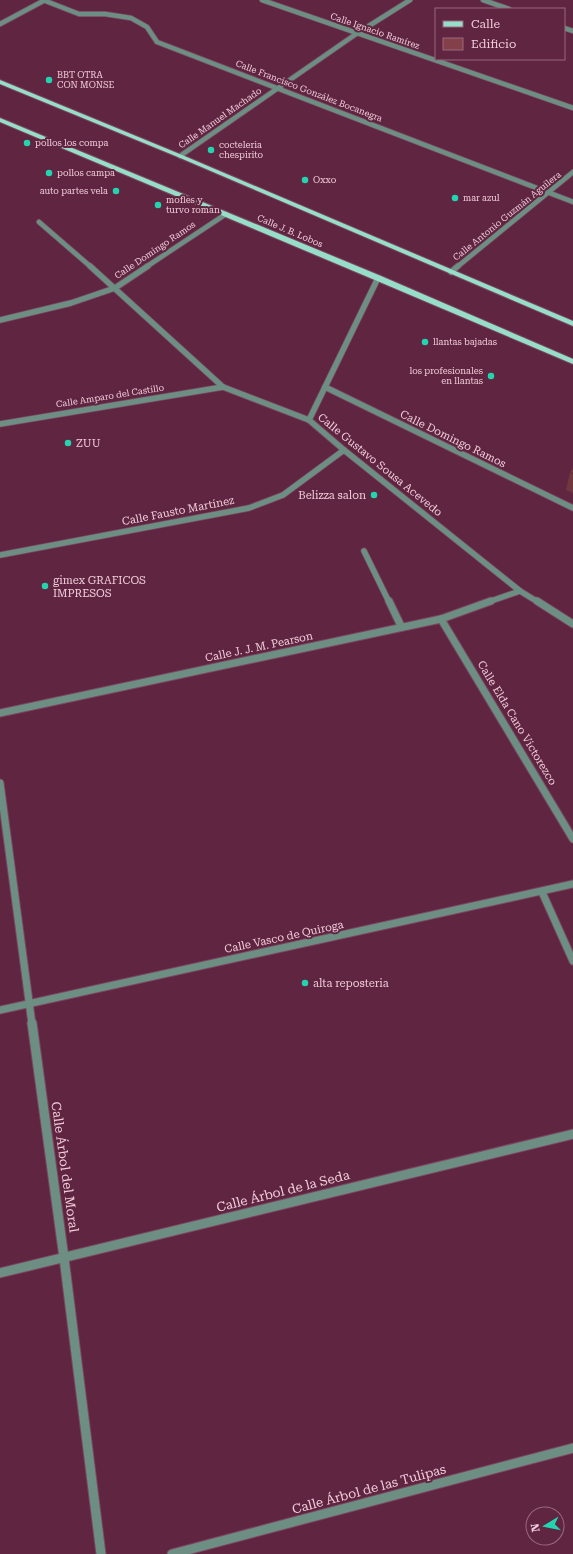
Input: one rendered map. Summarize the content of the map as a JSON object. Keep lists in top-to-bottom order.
{
  "streets": {
    "main road": ["Calle J. B. Lobos"],
    "street": [
      "Calle Ignacio Ramírez",
      "Calle Francisco González Bocanegra",
      "Calle Manuel Machado",
      "Calle Antonio Guzmán Aguilera",
      "Calle Domingo Ramos",
      "Calle Amparo del Castillo",
      "Calle Gustavo Sousa Acevedo",
      "Calle Fausto Martínez",
      "Calle J. J. M. Pearson",
      "Calle Elda Cano Victorezco",
      "Calle Vasco de Quiroga",
      "Calle Árbol del Moral",
      "Calle Árbol de la Seda",
      "Calle Árbol de las Tulipas"
    ]
  },
  "crossings": [
    ["Calle Ignacio Ramírez", "Calle Manuel Machado"],
    ["Calle Francisco González Bocanegra", "Calle Manuel Machado"],
    ["Calle Francisco González Bocanegra", "Calle Antonio Guzmán Aguilera"],
    ["Calle J. B. Lobos", "Calle Domingo Ramos"],
    ["Calle Domingo Ramos", "Calle Gustavo Sousa Acevedo"],
    ["Calle Amparo del Castillo", "Calle Gustavo Sousa Acevedo"],
    ["Calle Gustavo Sousa Acevedo", "Calle Fausto Martínez"],
    ["Calle Gustavo Sousa Acevedo", "Calle J. J. M. Pearson"],
    ["Calle J. J. M. Pearson", "Calle Elda Cano Victorezco"],
    ["Calle Vasco de Quiroga", "Calle Árbol del Moral"],
    ["Calle Árbol del Moral", "Calle Árbol de la Seda"]
  ],
  "places": [
    "BBT OTRA CON MONSE",
    "pollos los compa",
    "cocteleria chespirito",
    "pollos campa",
    "Oxxo",
    "auto partes vela",
    "mar azul",
    "mofles y turvo roman",
    "llantas bajadas",
    "los profesionales en llantas",
    "ZUU",
    "Belizza salon",
    "gimex GRAFICOS IMPRESOS",
    "alta reposteria"
  ],
  "legend": ["Calle", "Edificio"],
  "north": "left"
}
